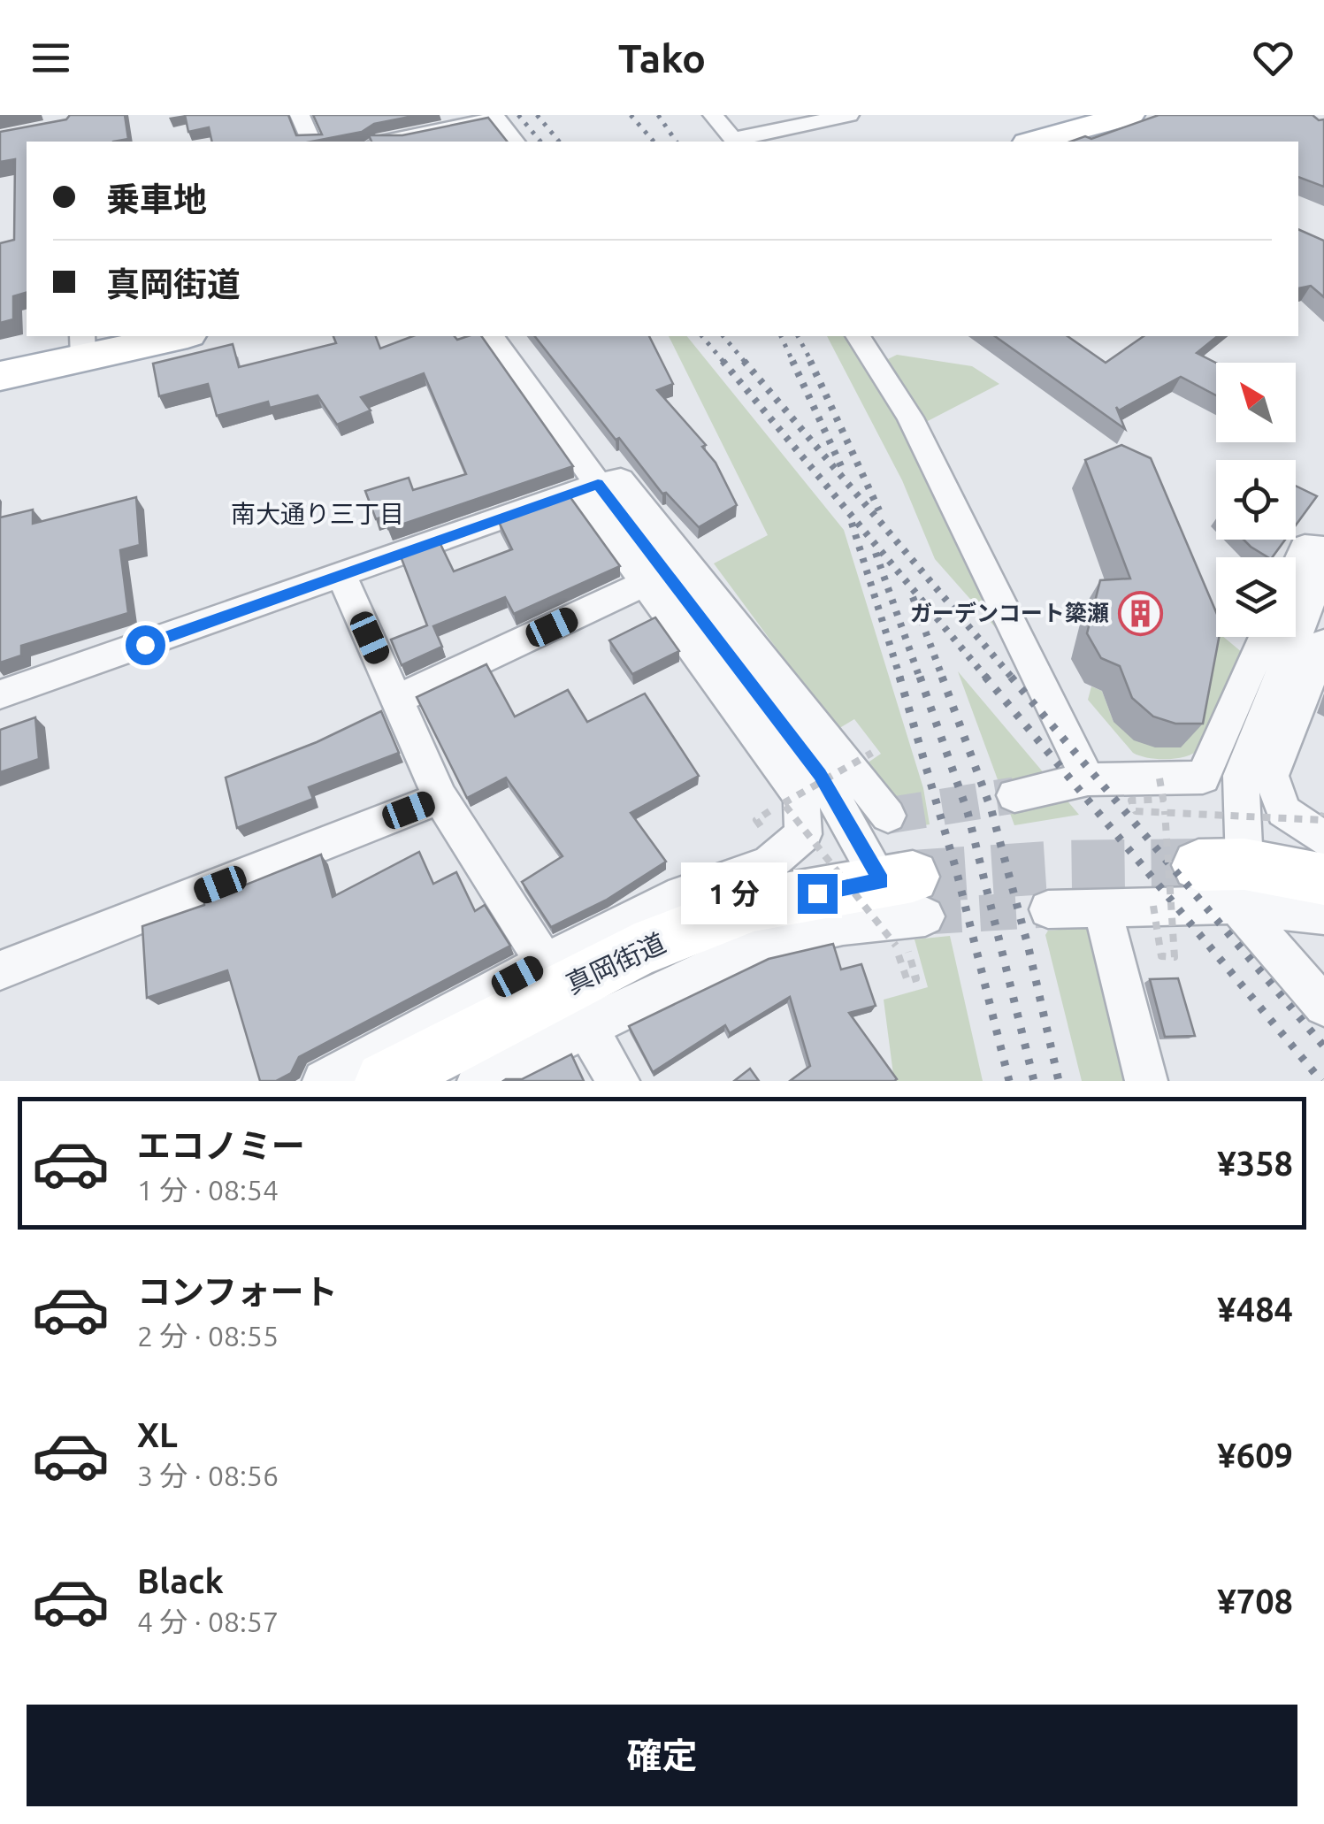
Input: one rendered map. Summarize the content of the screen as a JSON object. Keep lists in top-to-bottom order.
{
  "streets": {
    "street": ["真岡街道"]
  },
  "districts": ["南大通り三丁目"],
  "places": {
    "building": ["ガーデンコート簗瀬"]
  },
  "north": "top left",
  "page": {
    "header": "Tako",
    "banner": ["乗車地", "真岡街道"],
    "bubble": "1 分",
    "list": [
      {
        "name": "エコノミー",
        "note": "1 分 · 08:54",
        "value": "¥358"
      },
      {
        "name": "コンフォート",
        "note": "2 分 · 08:55",
        "value": "¥484"
      },
      {
        "name": "XL",
        "note": "3 分 · 08:56",
        "value": "¥609"
      },
      {
        "name": "Black",
        "note": "4 分 · 08:57",
        "value": "¥708"
      }
    ],
    "buttons": "確定"
  }
}
